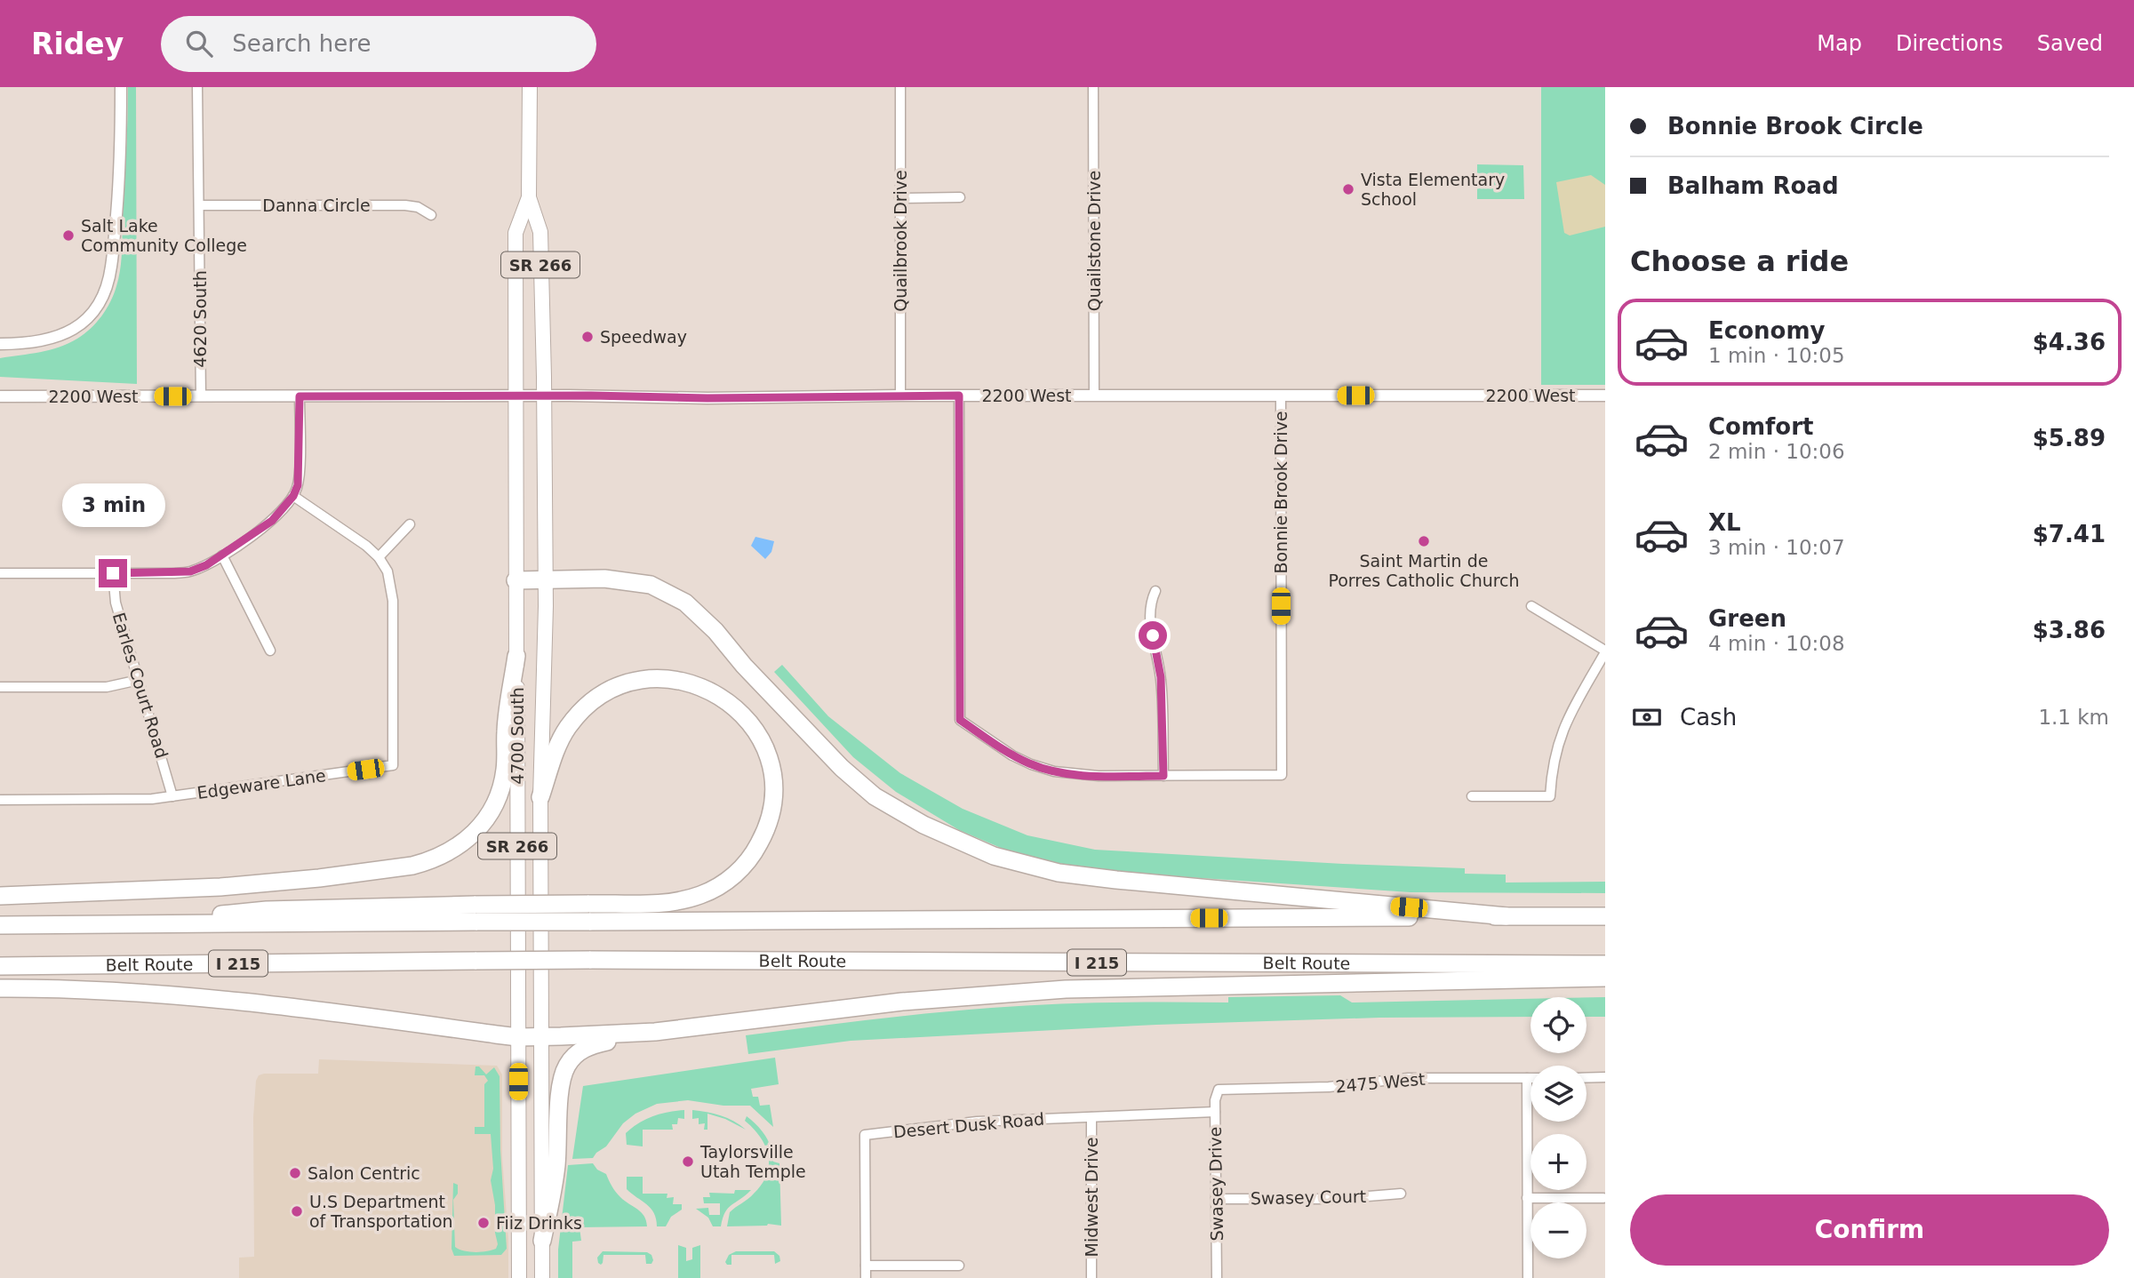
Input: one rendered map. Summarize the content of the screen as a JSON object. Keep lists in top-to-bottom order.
{
  "streets": {
    "highway": ["Belt Route", "I 215"],
    "main road": ["SR 266", "4700 South"],
    "street": [
      "Danna Circle",
      "Quailbrook Drive",
      "Quailstone Drive",
      "4620 South",
      "2200 West",
      "Bonnie Brook Drive",
      "Earles Court Road",
      "Edgeware Lane",
      "2475 West",
      "Desert Dusk Road",
      "Swasey Drive",
      "Midwest Drive",
      "Swasey Court"
    ]
  },
  "crossings": [
    ["Danna Circle", "4620 South"],
    ["Quailbrook Drive", "2200 West"],
    ["Quailstone Drive", "2200 West"],
    ["4620 South", "2200 West"],
    ["2200 West", "Bonnie Brook Drive"],
    ["2200 West", "4700 South"],
    ["Earles Court Road", "Edgeware Lane"],
    ["2475 West", "Swasey Drive"],
    ["Desert Dusk Road", "Swasey Drive"],
    ["Desert Dusk Road", "Midwest Drive"],
    ["Swasey Drive", "Swasey Court"]
  ],
  "places": [
    "Vista Elementary School",
    "Salt Lake Community College",
    "Speedway",
    "Saint Martin de Porres Catholic Church",
    "Taylorsville Utah Temple",
    "Salon Centric",
    "U.S Department of Transportation",
    "Fiiz Drinks"
  ],
  "page": {
    "header": "Ridey",
    "search": "Search here",
    "nav": ["Map", "Directions", "Saved"],
    "banner": ["Bonnie Brook Circle", "Balham Road"],
    "heading": "Choose a ride",
    "list": [
      {
        "name": "Economy",
        "note": "1 min · 10:05",
        "value": "$4.36"
      },
      {
        "name": "Comfort",
        "note": "2 min · 10:06",
        "value": "$5.89"
      },
      {
        "name": "XL",
        "note": "3 min · 10:07",
        "value": "$7.41"
      },
      {
        "name": "Green",
        "note": "4 min · 10:08",
        "value": "$3.86"
      }
    ],
    "bubble": "3 min",
    "pay": ["Cash", "1.1 km"],
    "map_buttons": ["+", "−"],
    "buttons": "Confirm"
  }
}
